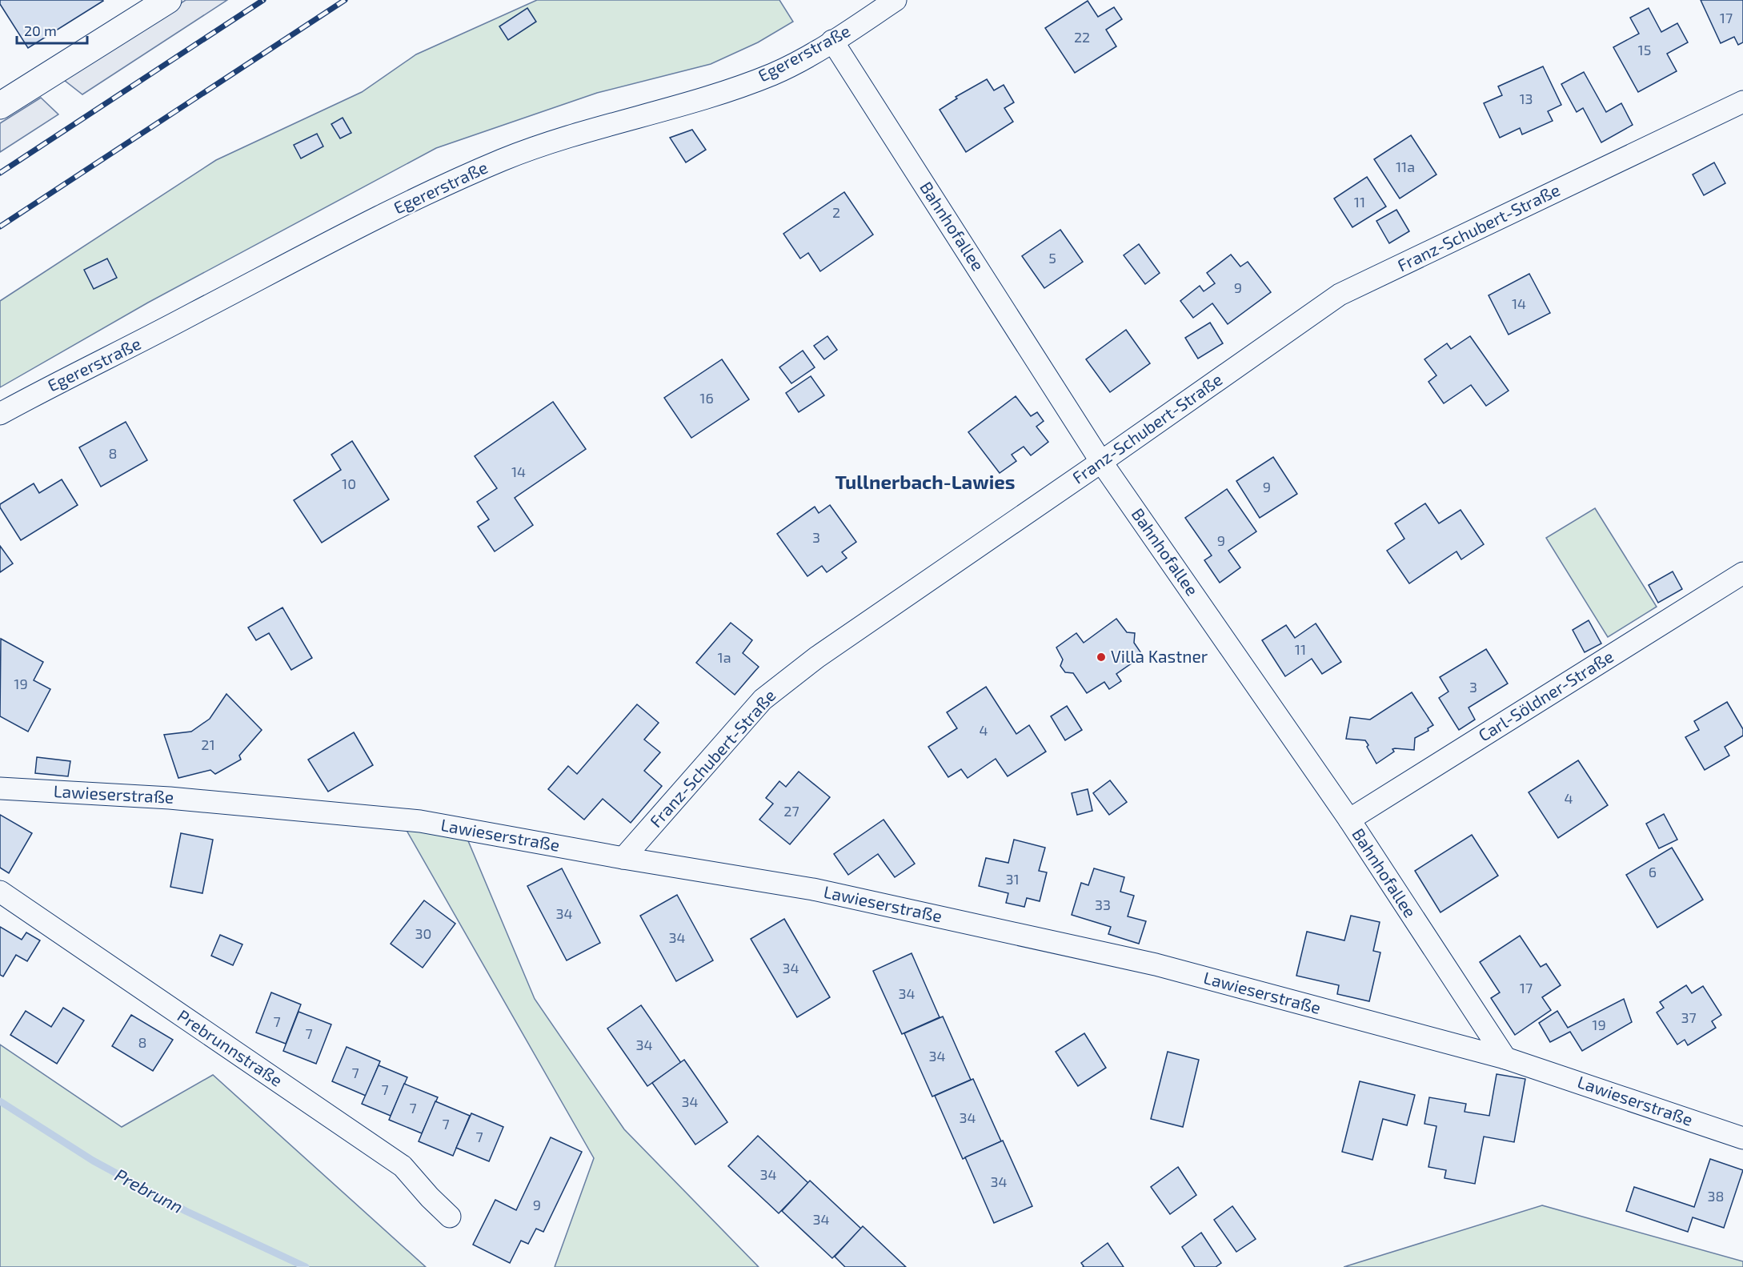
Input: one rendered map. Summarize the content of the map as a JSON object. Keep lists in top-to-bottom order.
{
  "streets": {
    "street": [
      "Egererstraße",
      "Bahnhofallee",
      "Franz-Schubert-Straße",
      "Carl-Söldner-Straße",
      "Lawieserstraße",
      "Prebrunnstraße"
    ]
  },
  "crossings": [
    ["Egererstraße", "Bahnhofallee"],
    ["Bahnhofallee", "Franz-Schubert-Straße"],
    ["Bahnhofallee", "Carl-Söldner-Straße"],
    ["Bahnhofallee", "Lawieserstraße"],
    ["Franz-Schubert-Straße", "Lawieserstraße"]
  ],
  "districts": ["Tullnerbach-Lawies"],
  "water": ["Prebrunn"],
  "places": ["Villa Kastner"],
  "house_numbers": [
    "17",
    "22",
    "15",
    "13",
    "11a",
    "11",
    "2",
    "5",
    "9",
    "14",
    "16",
    "8",
    "14",
    "10",
    "9",
    "3",
    "9",
    "11",
    "1a",
    "19",
    "3",
    "4",
    "21",
    "4",
    "27",
    "6",
    "31",
    "33",
    "34",
    "30",
    "34",
    "34",
    "17",
    "34",
    "37",
    "7",
    "19",
    "7",
    "8",
    "34",
    "34",
    "7",
    "7",
    "34",
    "7",
    "34",
    "7",
    "7",
    "34",
    "34",
    "38",
    "9",
    "34"
  ],
  "scale_bar": "20 m"
}
